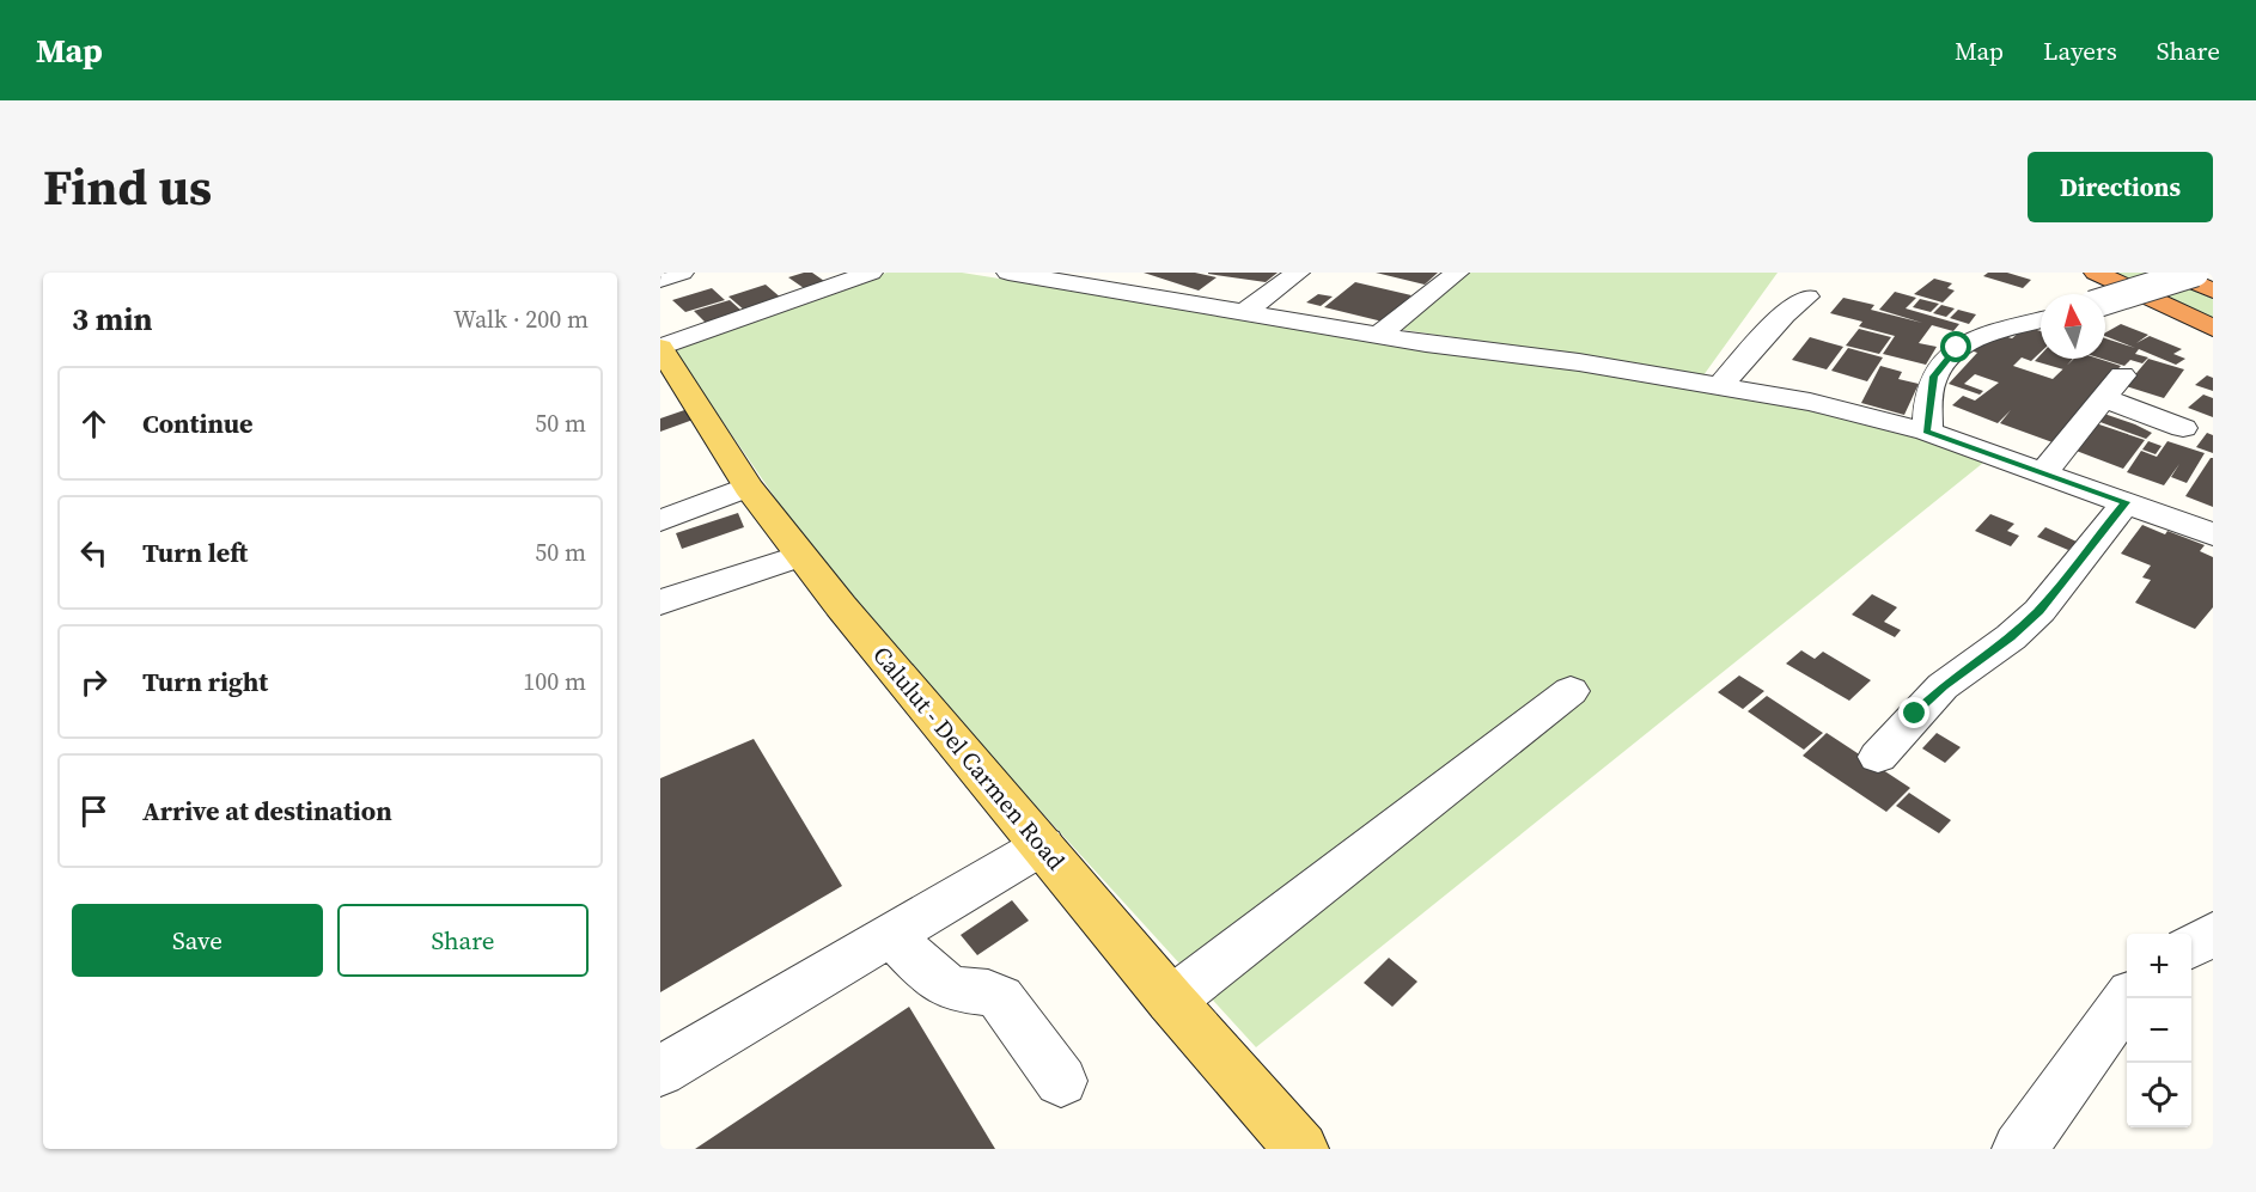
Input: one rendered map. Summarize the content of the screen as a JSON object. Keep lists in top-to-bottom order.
{
  "streets": {
    "main road": ["Calulut - Del Carmen Road"]
  },
  "north": "top",
  "page": {
    "header": "Map",
    "nav": ["Map", "Layers", "Share"],
    "title": "Find us",
    "buttons": [
      "Directions",
      ["Save", "Share"]
    ],
    "heading": ["3 min", "Walk · 200 m"],
    "list": [
      ["Continue", "50 m"],
      ["Turn left", "50 m"],
      ["Turn right", "100 m"],
      "Arrive at destination"
    ],
    "map_buttons": ["+", "−"]
  }
}
